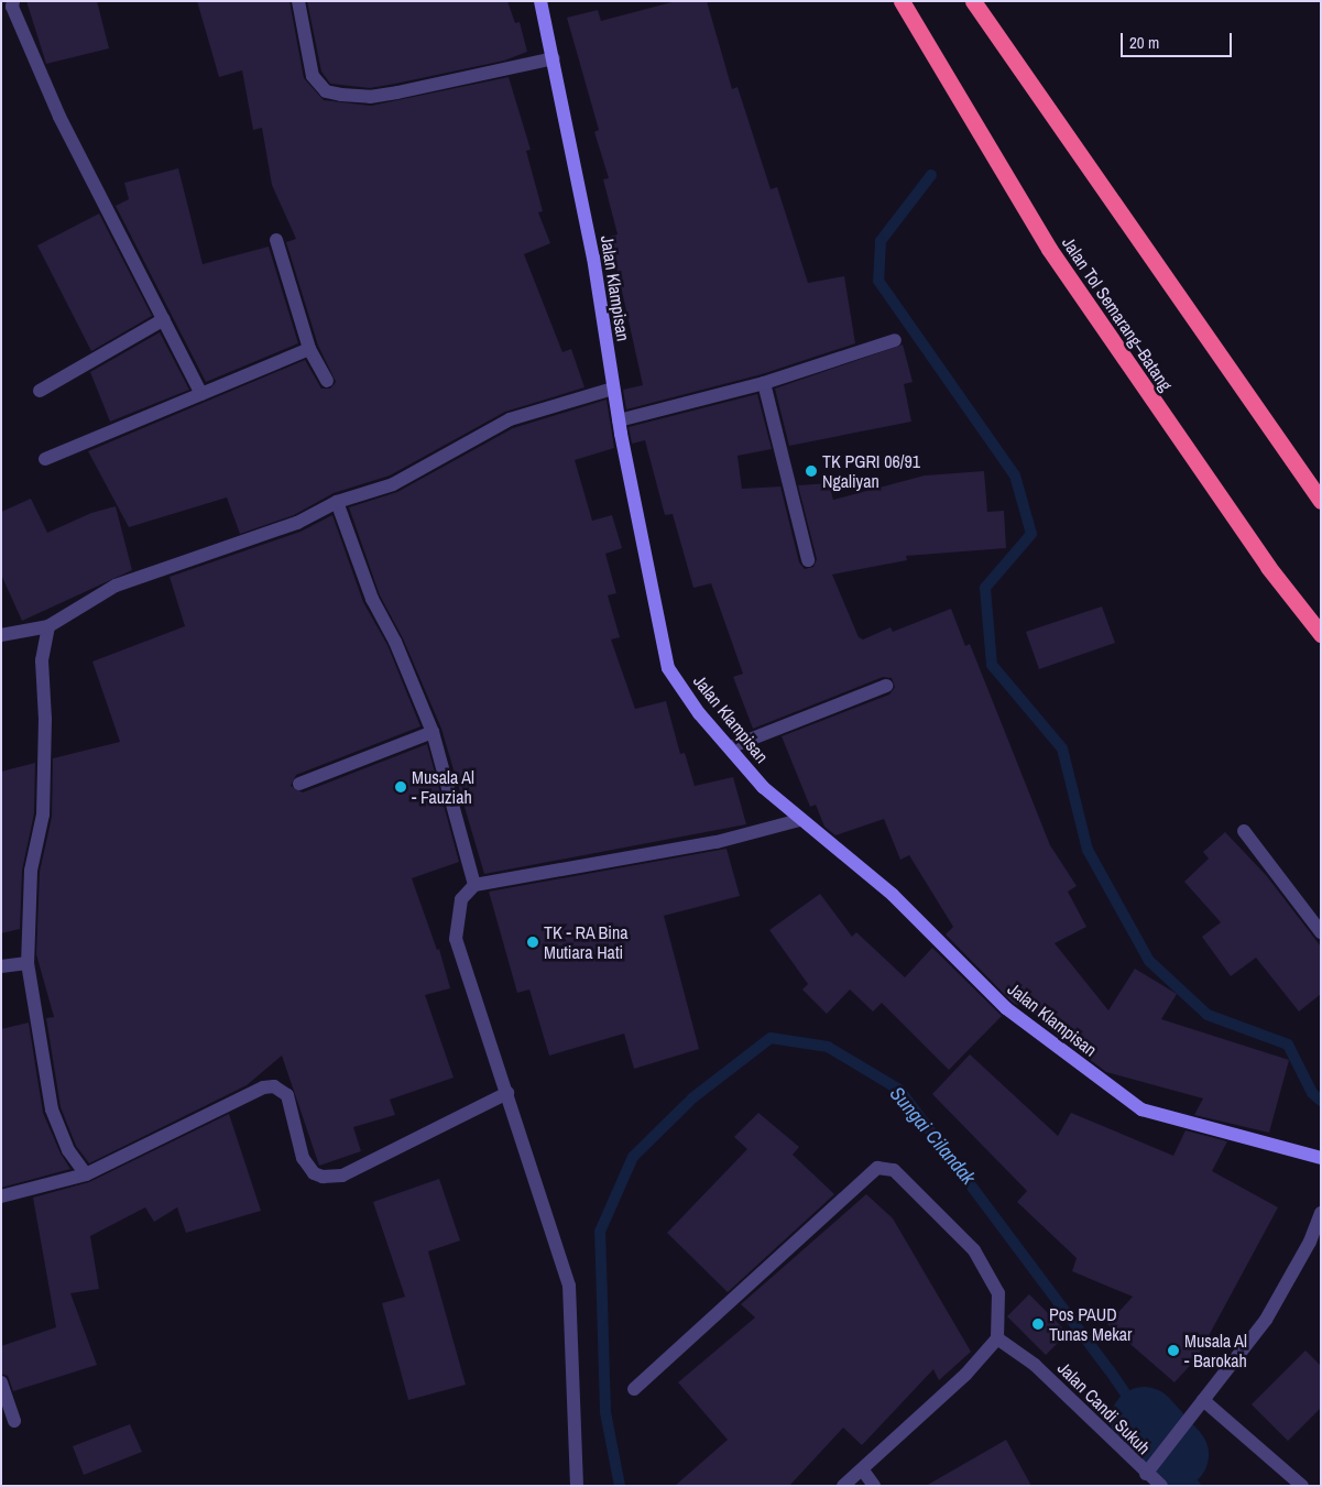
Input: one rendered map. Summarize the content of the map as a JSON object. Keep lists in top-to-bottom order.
{
  "streets": {
    "highway": ["Jalan Tol Semarang–Batang"],
    "street": ["Jalan Klampisan", "Jalan Candi Sukuh"]
  },
  "water": ["Sungai Cilandak"],
  "places": [
    "TK PGRI 06/91 Ngaliyan",
    "Musala Al - Fauziah",
    "TK - RA Bina Mutiara Hati",
    "Pos PAUD Tunas Mekar",
    "Musala Al - Barokah"
  ],
  "scale_bar": "20 m"
}
